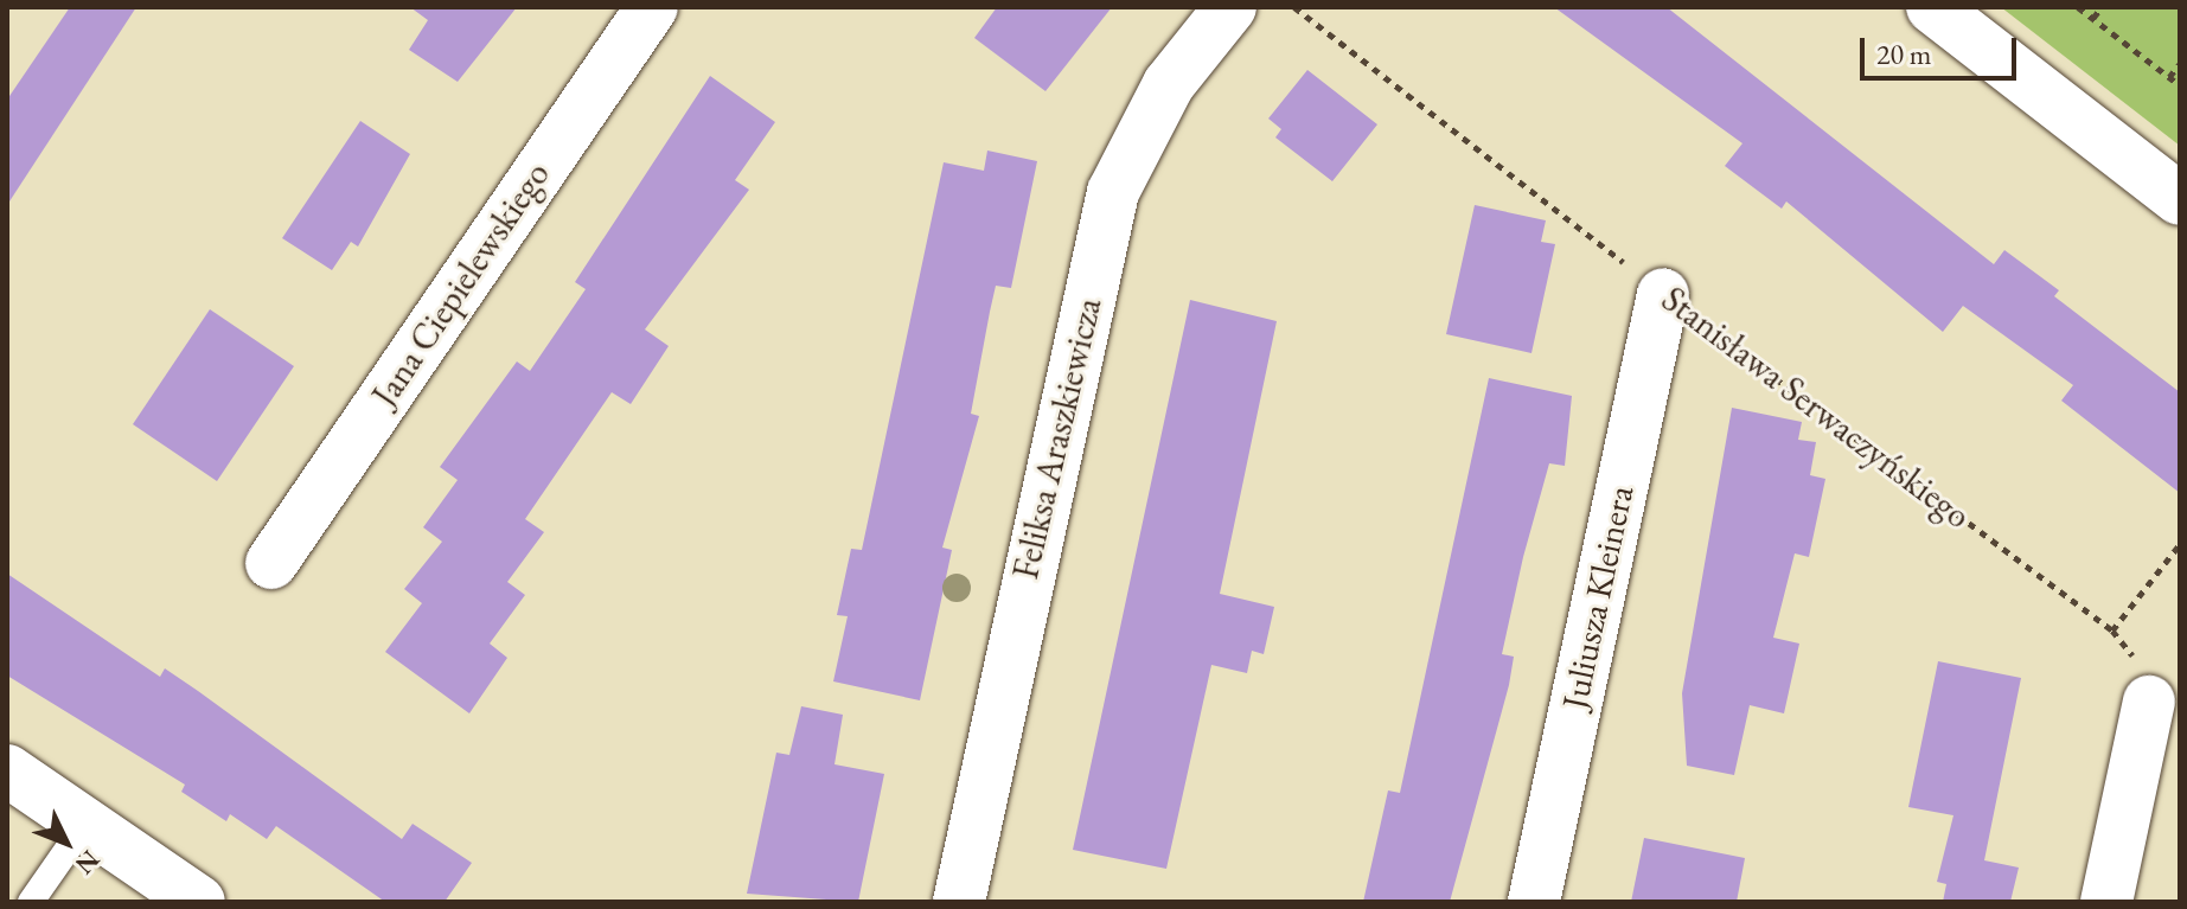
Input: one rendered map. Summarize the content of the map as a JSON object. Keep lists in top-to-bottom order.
{
  "streets": {
    "street": ["Jana Ciepielewskiego", "Feliksa Araszkiewicza", "Juliusza Kleinera"],
    "path": ["Stanisława Serwaczyńskiego"]
  },
  "crossings": [
    ["Stanisława Serwaczyńskiego", "Juliusza Kleinera"]
  ],
  "scale_bar": "20 m",
  "north": "bottom right"
}
